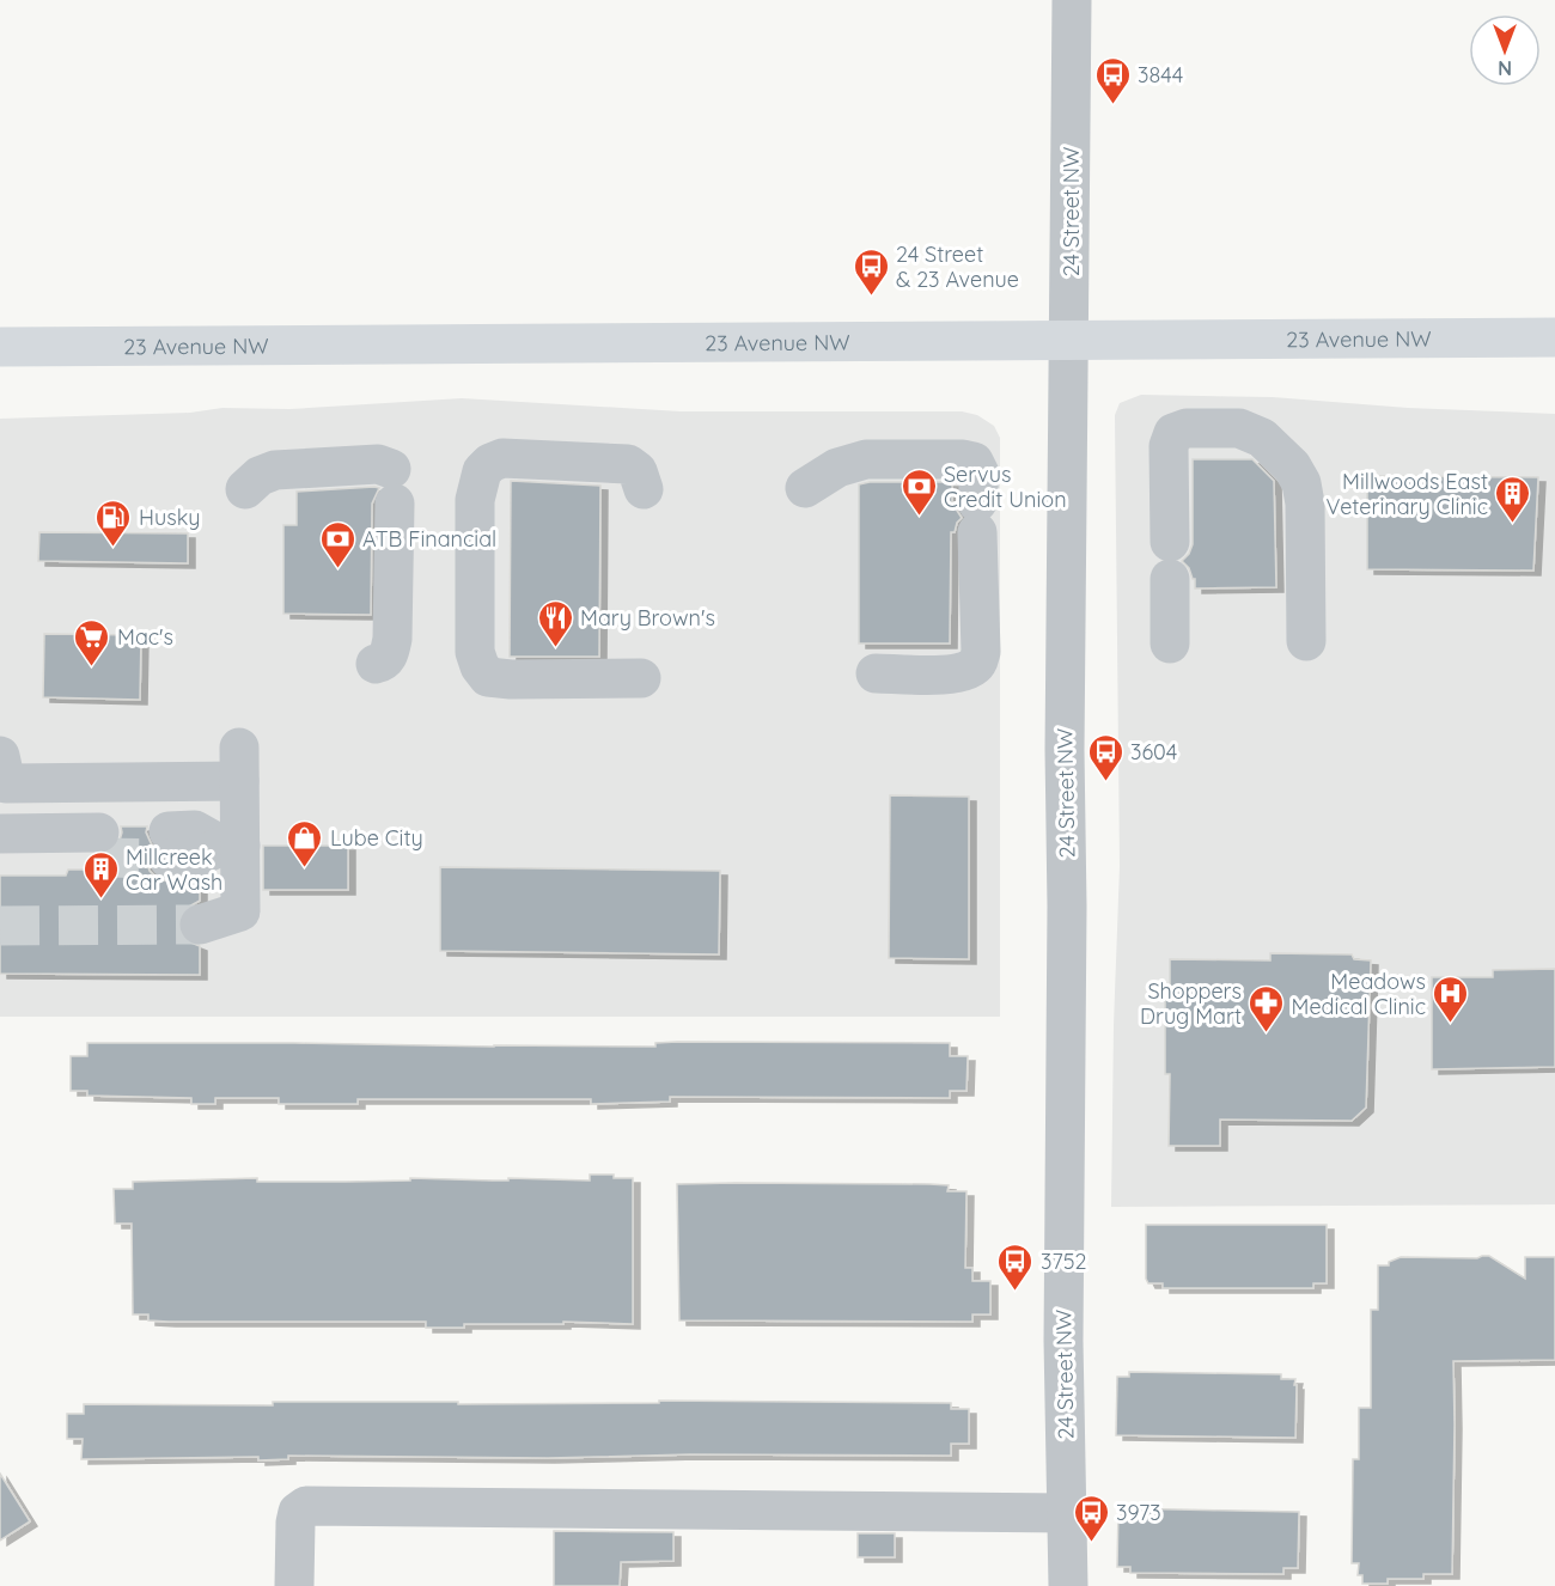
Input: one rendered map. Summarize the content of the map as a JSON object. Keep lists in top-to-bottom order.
{
  "streets": {
    "main road": ["23 Avenue NW"],
    "street": ["24 Street NW"]
  },
  "crossings": [
    ["24 Street NW", "23 Avenue NW"]
  ],
  "places": {
    "bus stop": [
      "3844",
      "24 Street & 23 Avenue",
      "3604",
      "3752",
      "3973"
    ],
    "bank": ["Servus Credit Union", "ATB Financial"],
    "building": ["Millwoods East Veterinary Clinic", "Millcreek Car Wash"],
    "fuel station": ["Husky"],
    "restaurant": ["Mary Brown's"],
    "supermarket": ["Mac's"],
    "shop": ["Lube City"],
    "hospital": ["Meadows Medical Clinic"],
    "pharmacy": ["Shoppers Drug Mart"]
  },
  "north": "bottom"
}
